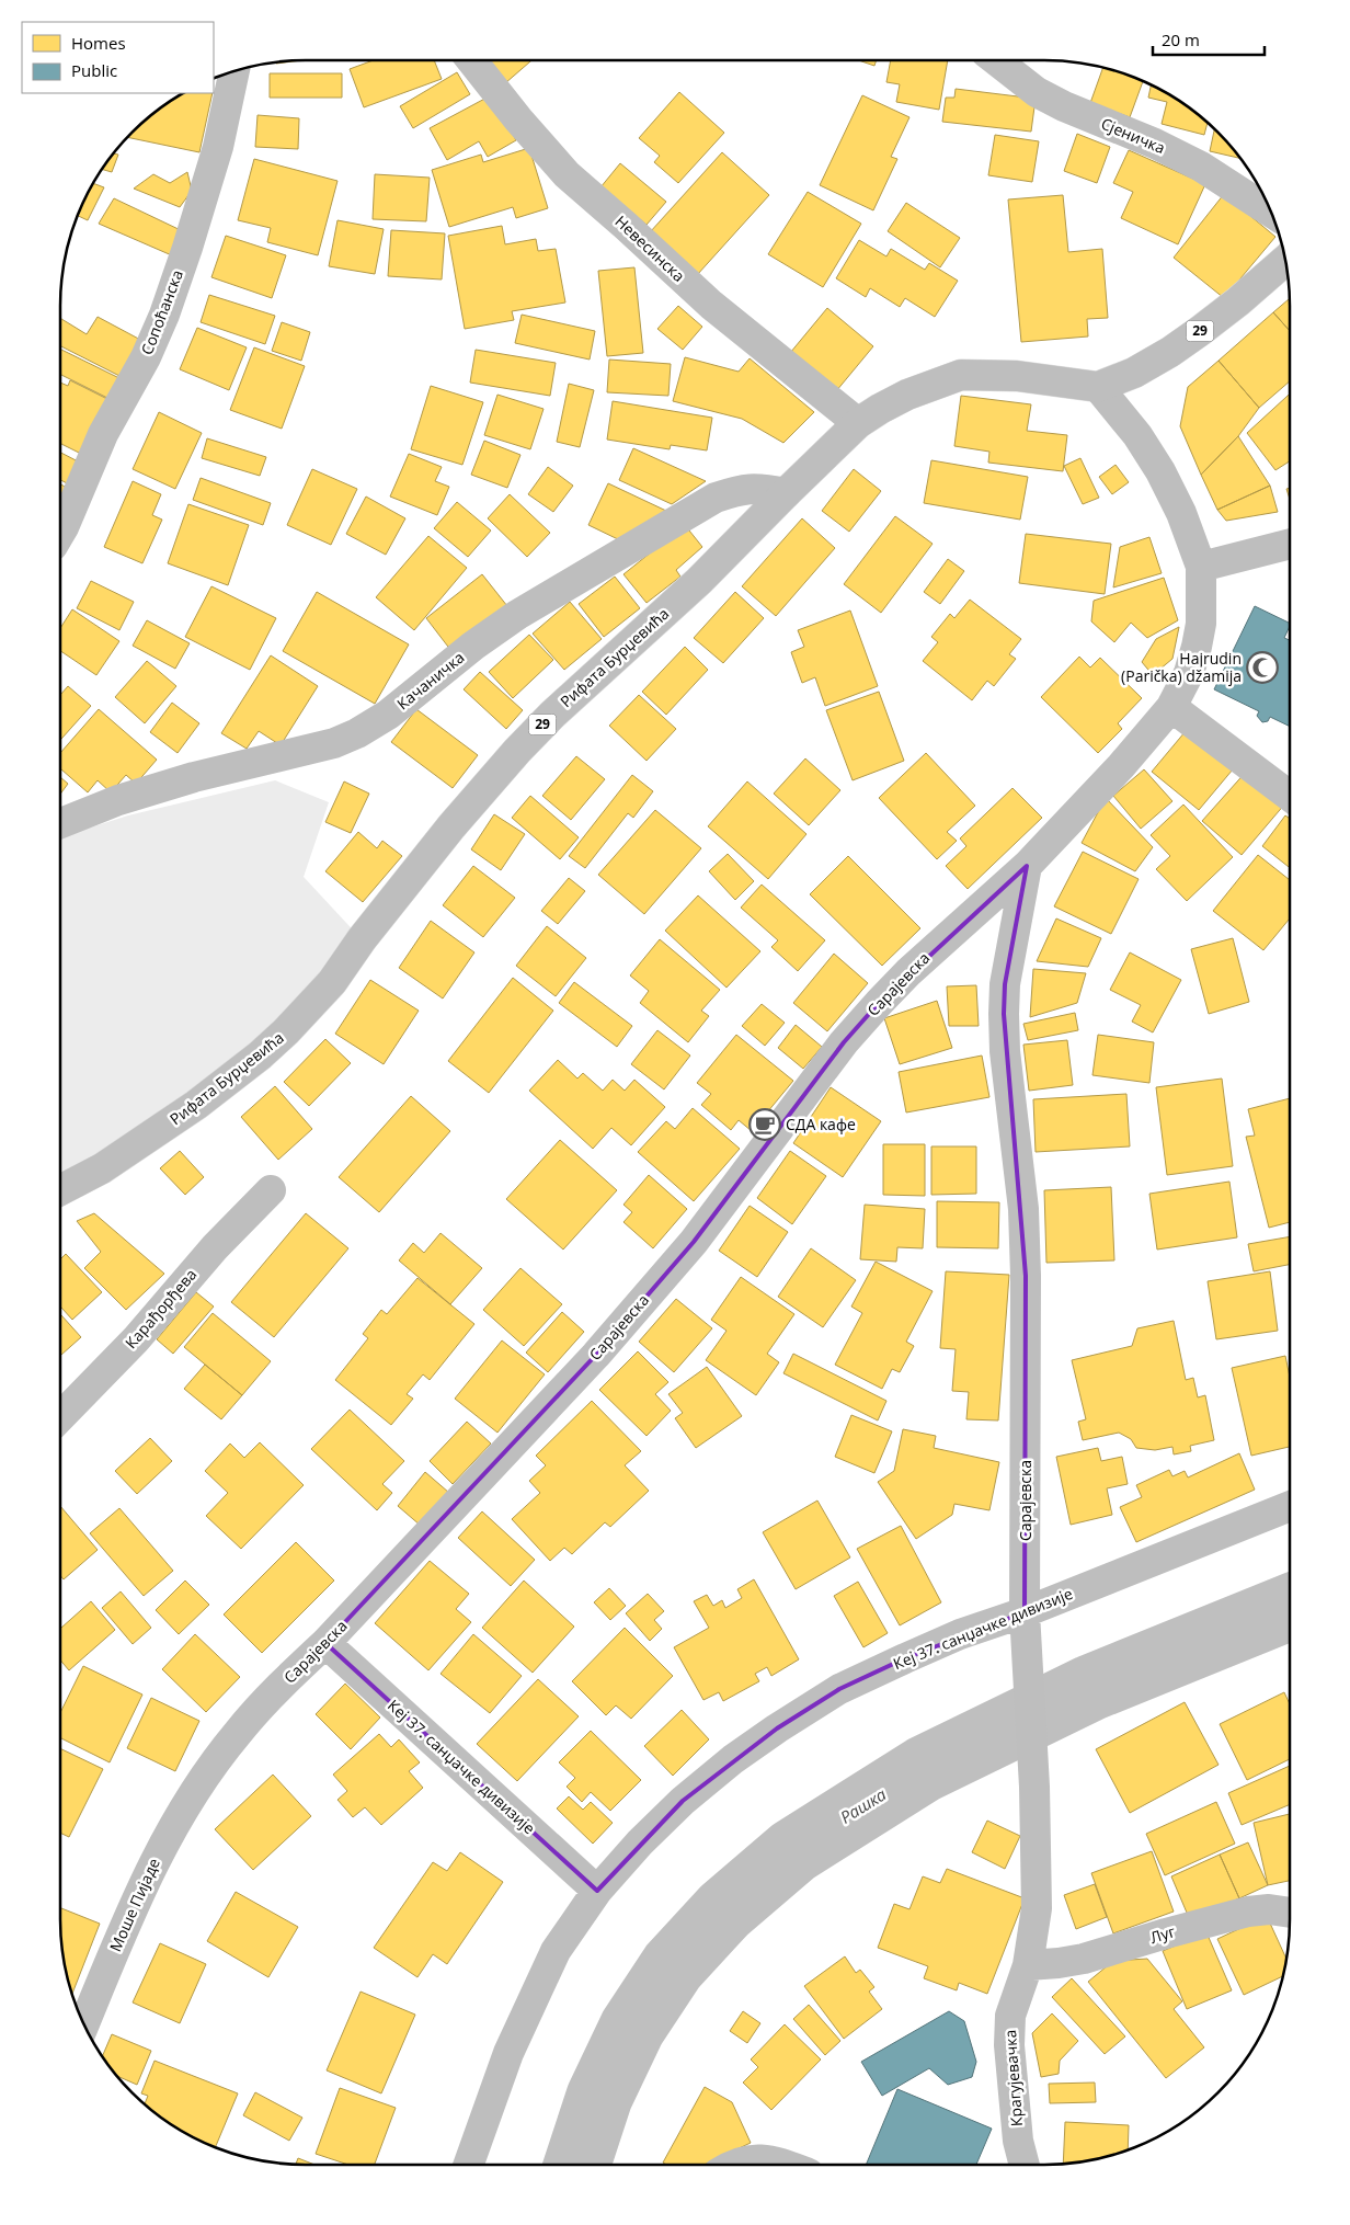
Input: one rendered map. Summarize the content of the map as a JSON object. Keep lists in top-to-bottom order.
{
  "streets": {
    "street": [
      "Сјеничка",
      "Невесинска",
      "Сопоћанска",
      "29",
      "Рифата Бурџевића",
      "Качаничка",
      "Сарајевска",
      "Карађорђева",
      "Кеј 37. санџачке дивизије",
      "Моше Пијаде",
      "Луг",
      "Крагујевачка"
    ]
  },
  "crossings": [
    ["Невесинска", "Рифата Бурџевића"],
    ["29", "Рифата Бурџевића"],
    ["Рифата Бурџевића", "Качаничка"],
    ["Сарајевска", "Кеј 37. санџачке дивизије"],
    ["Сарајевска", "Моше Пијаде"],
    ["Сарајевска", "Крагујевачка"],
    ["Луг", "Крагујевачка"]
  ],
  "water": ["Рашка"],
  "places": {
    "mosque": ["Hajrudin (Parička) džamija"],
    "cafe": ["СДА кафе"]
  },
  "legend": ["Homes", "Public"],
  "scale_bar": "20 m"
}
